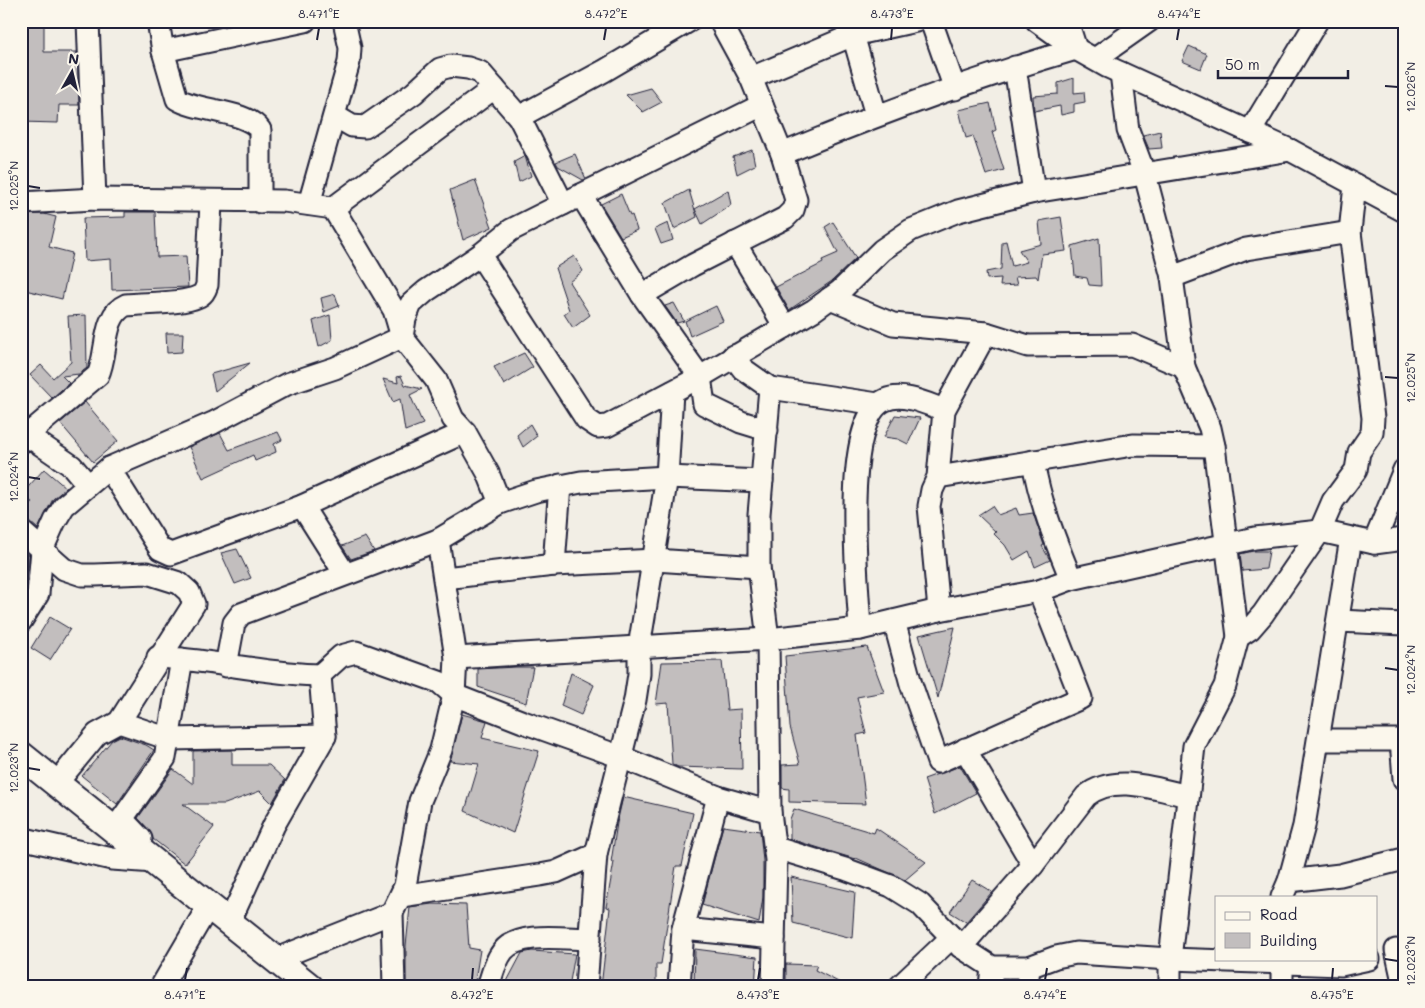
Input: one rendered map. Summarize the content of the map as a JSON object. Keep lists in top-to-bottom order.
{
  "legend": ["Road", "Building"],
  "scale_bar": "50 m",
  "north": "top",
  "coordinates": [
    "8.471°E",
    "8.472°E",
    "8.473°E",
    "8.474°E",
    "12.026°N",
    "12.025°N",
    "12.024°N",
    "12.023°N",
    "8.475°E"
  ]
}
